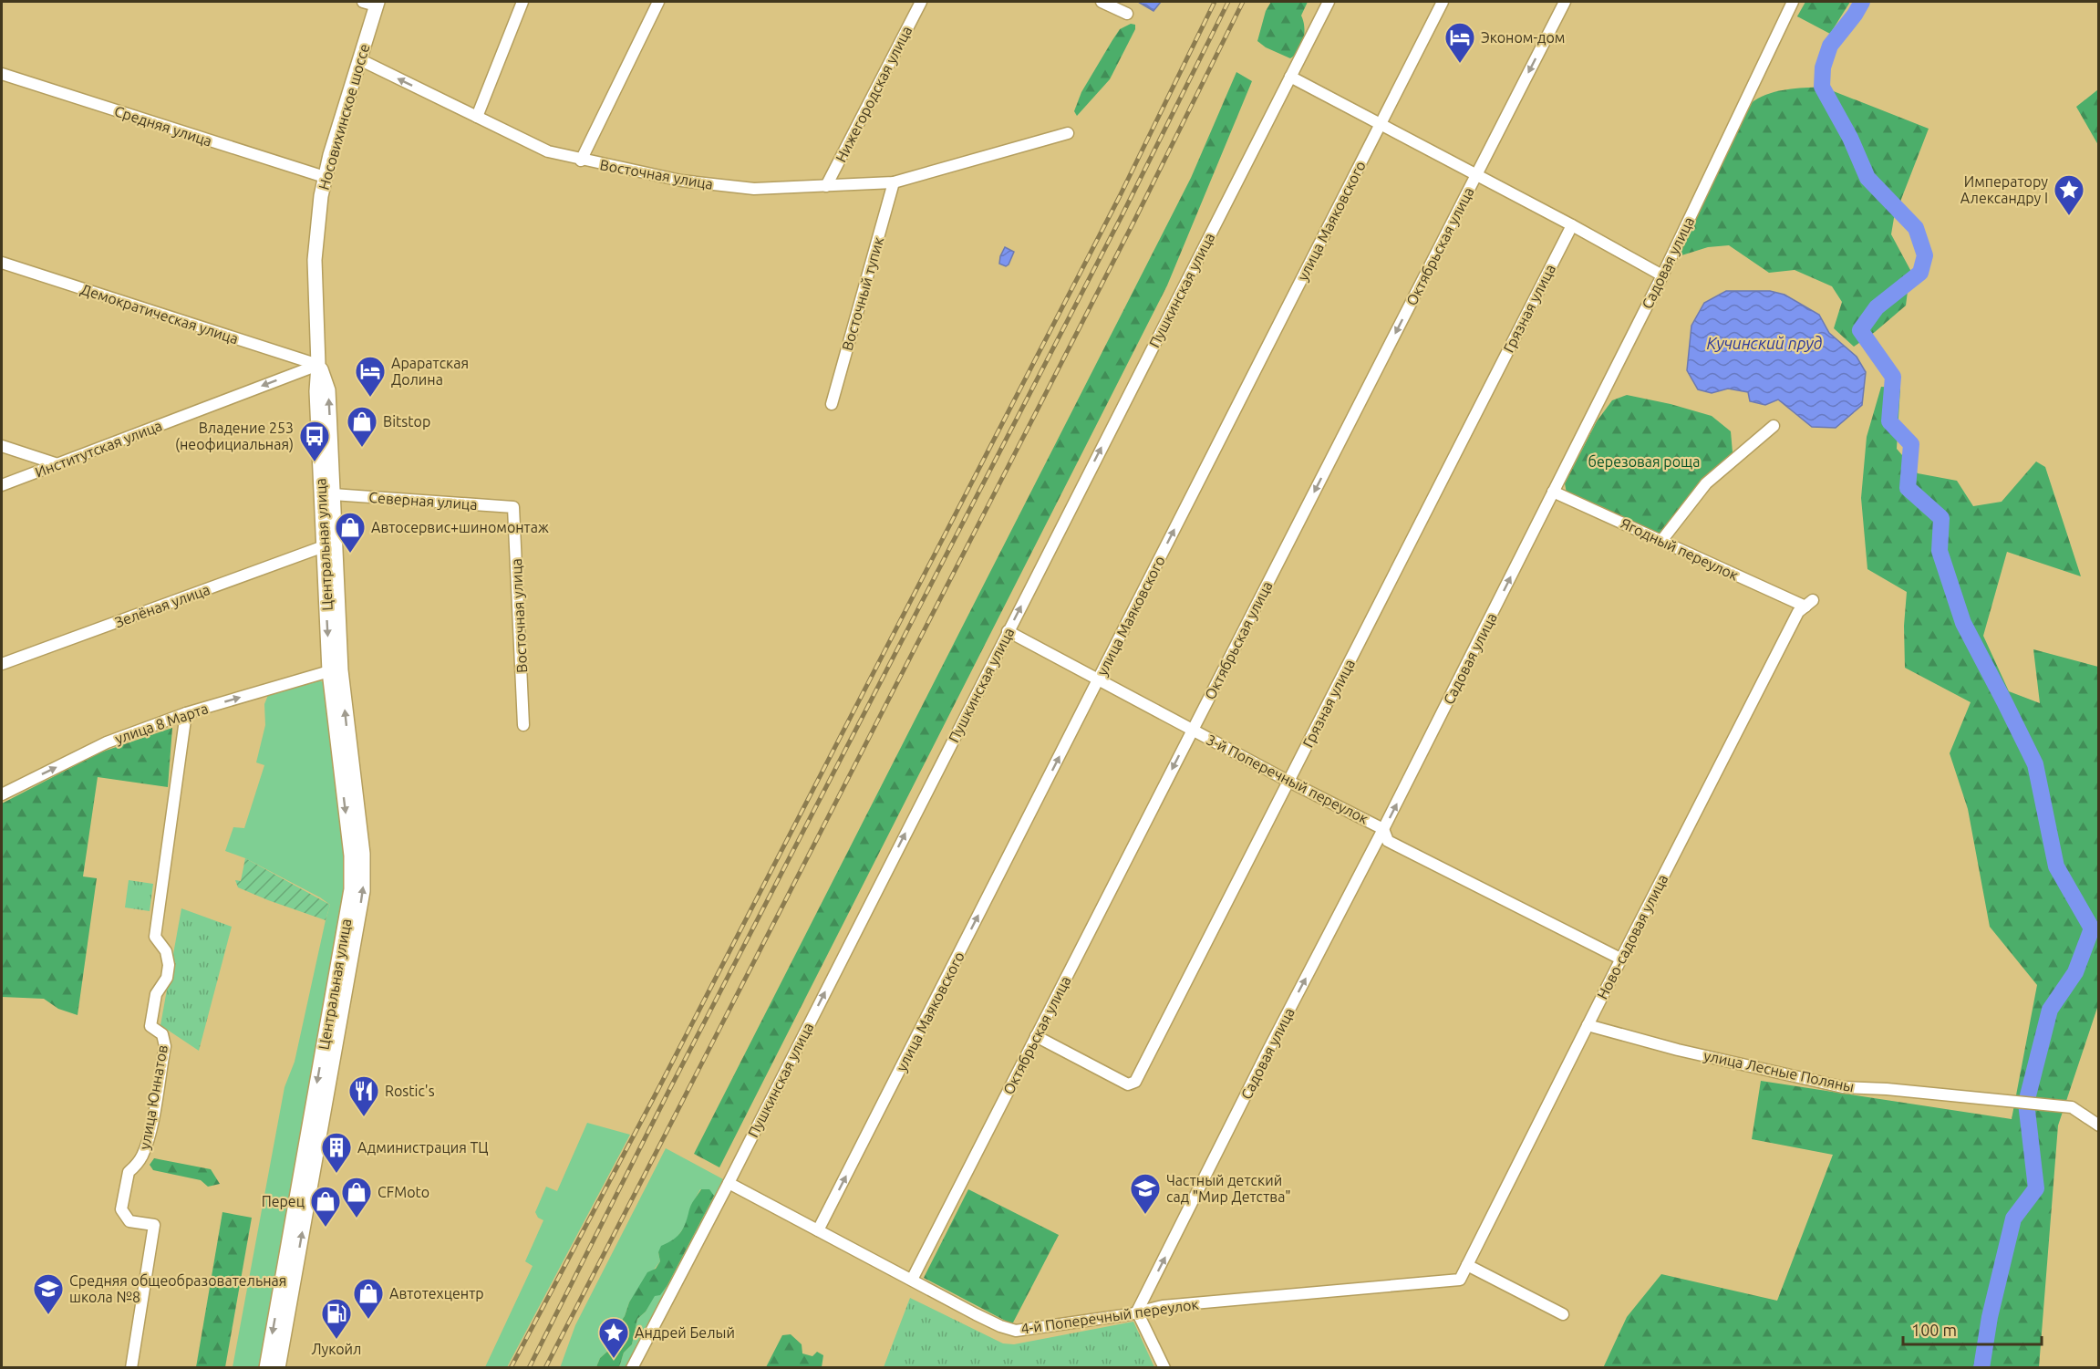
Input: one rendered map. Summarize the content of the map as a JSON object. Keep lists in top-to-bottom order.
{
  "streets": {
    "main road": ["Носовихинское шоссе", "Центральная улица"],
    "street": [
      "Нижегородская улица",
      "Средняя улица",
      "Восточная улица",
      "улица Маяковского",
      "Октябрьская улица",
      "Садовая улица",
      "Пушкинская улица",
      "Восточный тупик",
      "Грязная улица",
      "Демократическая улица",
      "Институтская улица",
      "Северная улица",
      "Ягодный переулок",
      "Зелёная улица",
      "улица 8 Марта",
      "3-й Поперечный переулок",
      "Ново-садовая улица",
      "улица Лесные Поляны",
      "улица Юннатов",
      "4-й Поперечный переулок"
    ]
  },
  "crossings": [
    ["Нижегородская улица", "Восточная улица"],
    ["Носовихинское шоссе", "Средняя улица"],
    ["Носовихинское шоссе", "Восточная улица"],
    ["Носовихинское шоссе", "Демократическая улица"],
    ["Носовихинское шоссе", "Институтская улица"],
    ["Носовихинское шоссе", "Центральная улица"],
    ["Восточная улица", "Восточный тупик"],
    ["Восточная улица", "Северная улица"],
    ["улица Маяковского", "3-й Поперечный переулок"],
    ["улица Маяковского", "4-й Поперечный переулок"],
    ["Октябрьская улица", "Грязная улица"],
    ["Октябрьская улица", "3-й Поперечный переулок"],
    ["Октябрьская улица", "4-й Поперечный переулок"],
    ["Садовая улица", "Ягодный переулок"],
    ["Садовая улица", "3-й Поперечный переулок"],
    ["Садовая улица", "4-й Поперечный переулок"],
    ["Пушкинская улица", "3-й Поперечный переулок"],
    ["Пушкинская улица", "4-й Поперечный переулок"],
    ["Грязная улица", "3-й Поперечный переулок"],
    ["Демократическая улица", "Институтская улица"],
    ["Демократическая улица", "Центральная улица"],
    ["Институтская улица", "Центральная улица"],
    ["Северная улица", "Центральная улица"],
    ["Центральная улица", "Зелёная улица"],
    ["Центральная улица", "улица 8 Марта"],
    ["Ягодный переулок", "Ново-садовая улица"],
    ["улица 8 Марта", "улица Юннатов"],
    ["3-й Поперечный переулок", "Ново-садовая улица"],
    ["Ново-садовая улица", "улица Лесные Поляны"],
    ["Ново-садовая улица", "4-й Поперечный переулок"]
  ],
  "one_way": [
    "улица Маяковского",
    "Октябрьская улица",
    "Садовая улица",
    "Пушкинская улица",
    "Институтская улица",
    "улица 8 Марта"
  ],
  "water": ["Кучинский пруд"],
  "parks": ["березовая роща"],
  "places": {
    "hotel": ["Эконом-дом", "Араратская Долина"],
    "place": ["Императору Александру I", "Андрей Белый"],
    "shop": [
      "Bitstop",
      "Автосервис+шиномонтаж",
      "CFMoto",
      "Перец",
      "Автотехцентр"
    ],
    "bus stop": ["Владение 253 (неофициальная)"],
    "restaurant": ["Rostic's"],
    "building": ["Администрация ТЦ"],
    "school or university": ["Частный детский сад \"Мир Детства\"", "Средняя общеобразовательная школа №8"],
    "fuel station": ["Лукойл"]
  },
  "scale_bar": "100 m"
}
